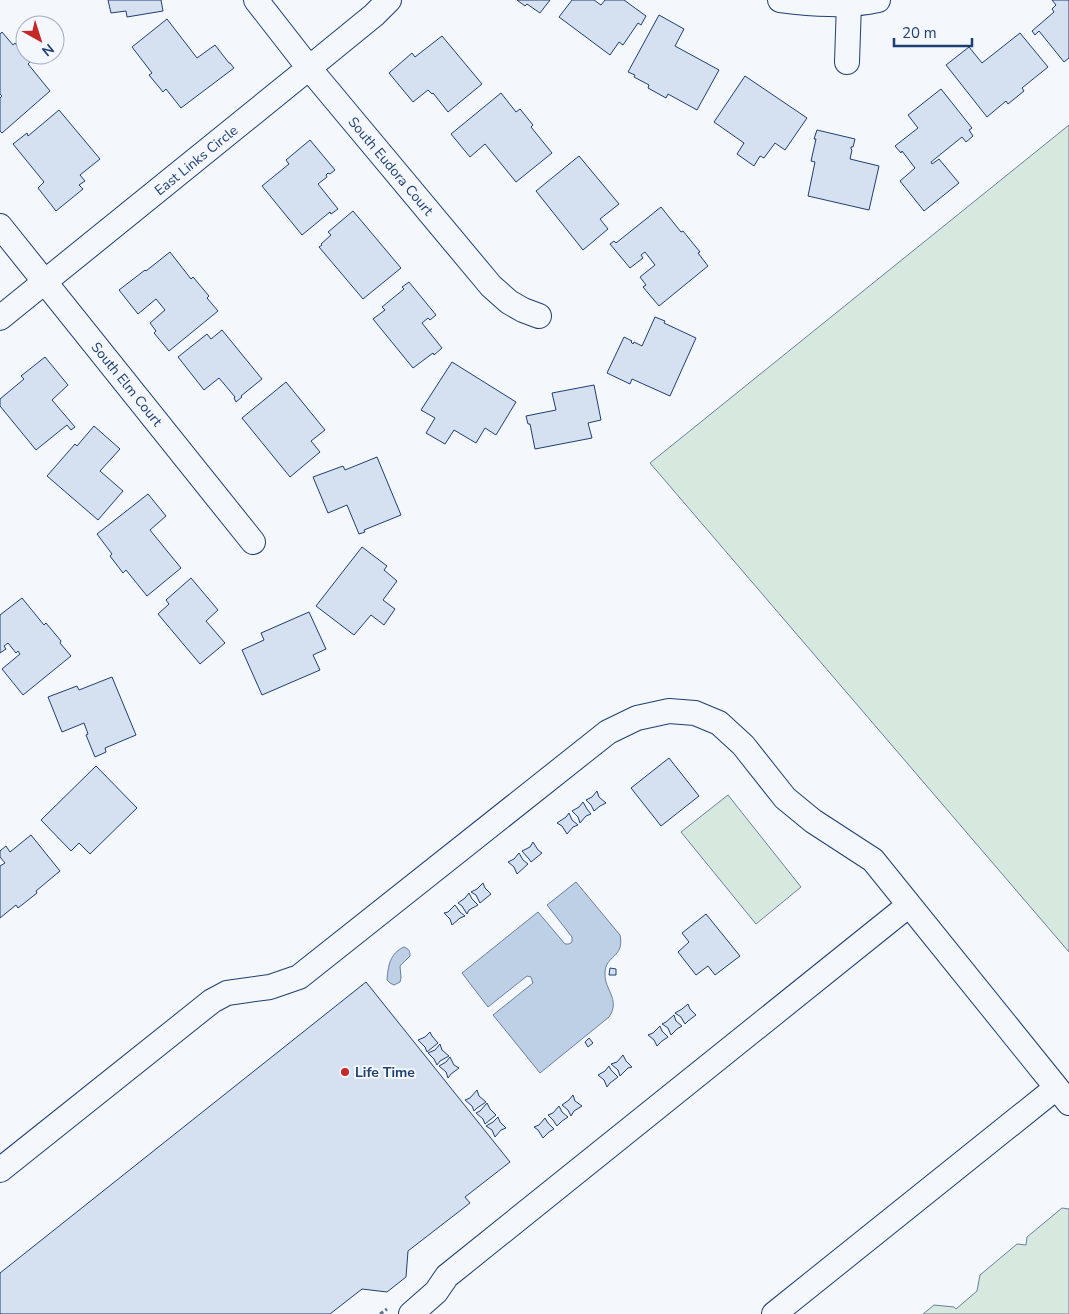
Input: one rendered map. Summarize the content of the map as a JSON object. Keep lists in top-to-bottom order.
{
  "streets": {
    "street": ["East Links Circle", "South Eudora Court", "South Elm Court"]
  },
  "crossings": [
    ["East Links Circle", "South Eudora Court"],
    ["East Links Circle", "South Elm Court"]
  ],
  "places": ["Life Time"],
  "scale_bar": "20 m",
  "north": "bottom right"
}
